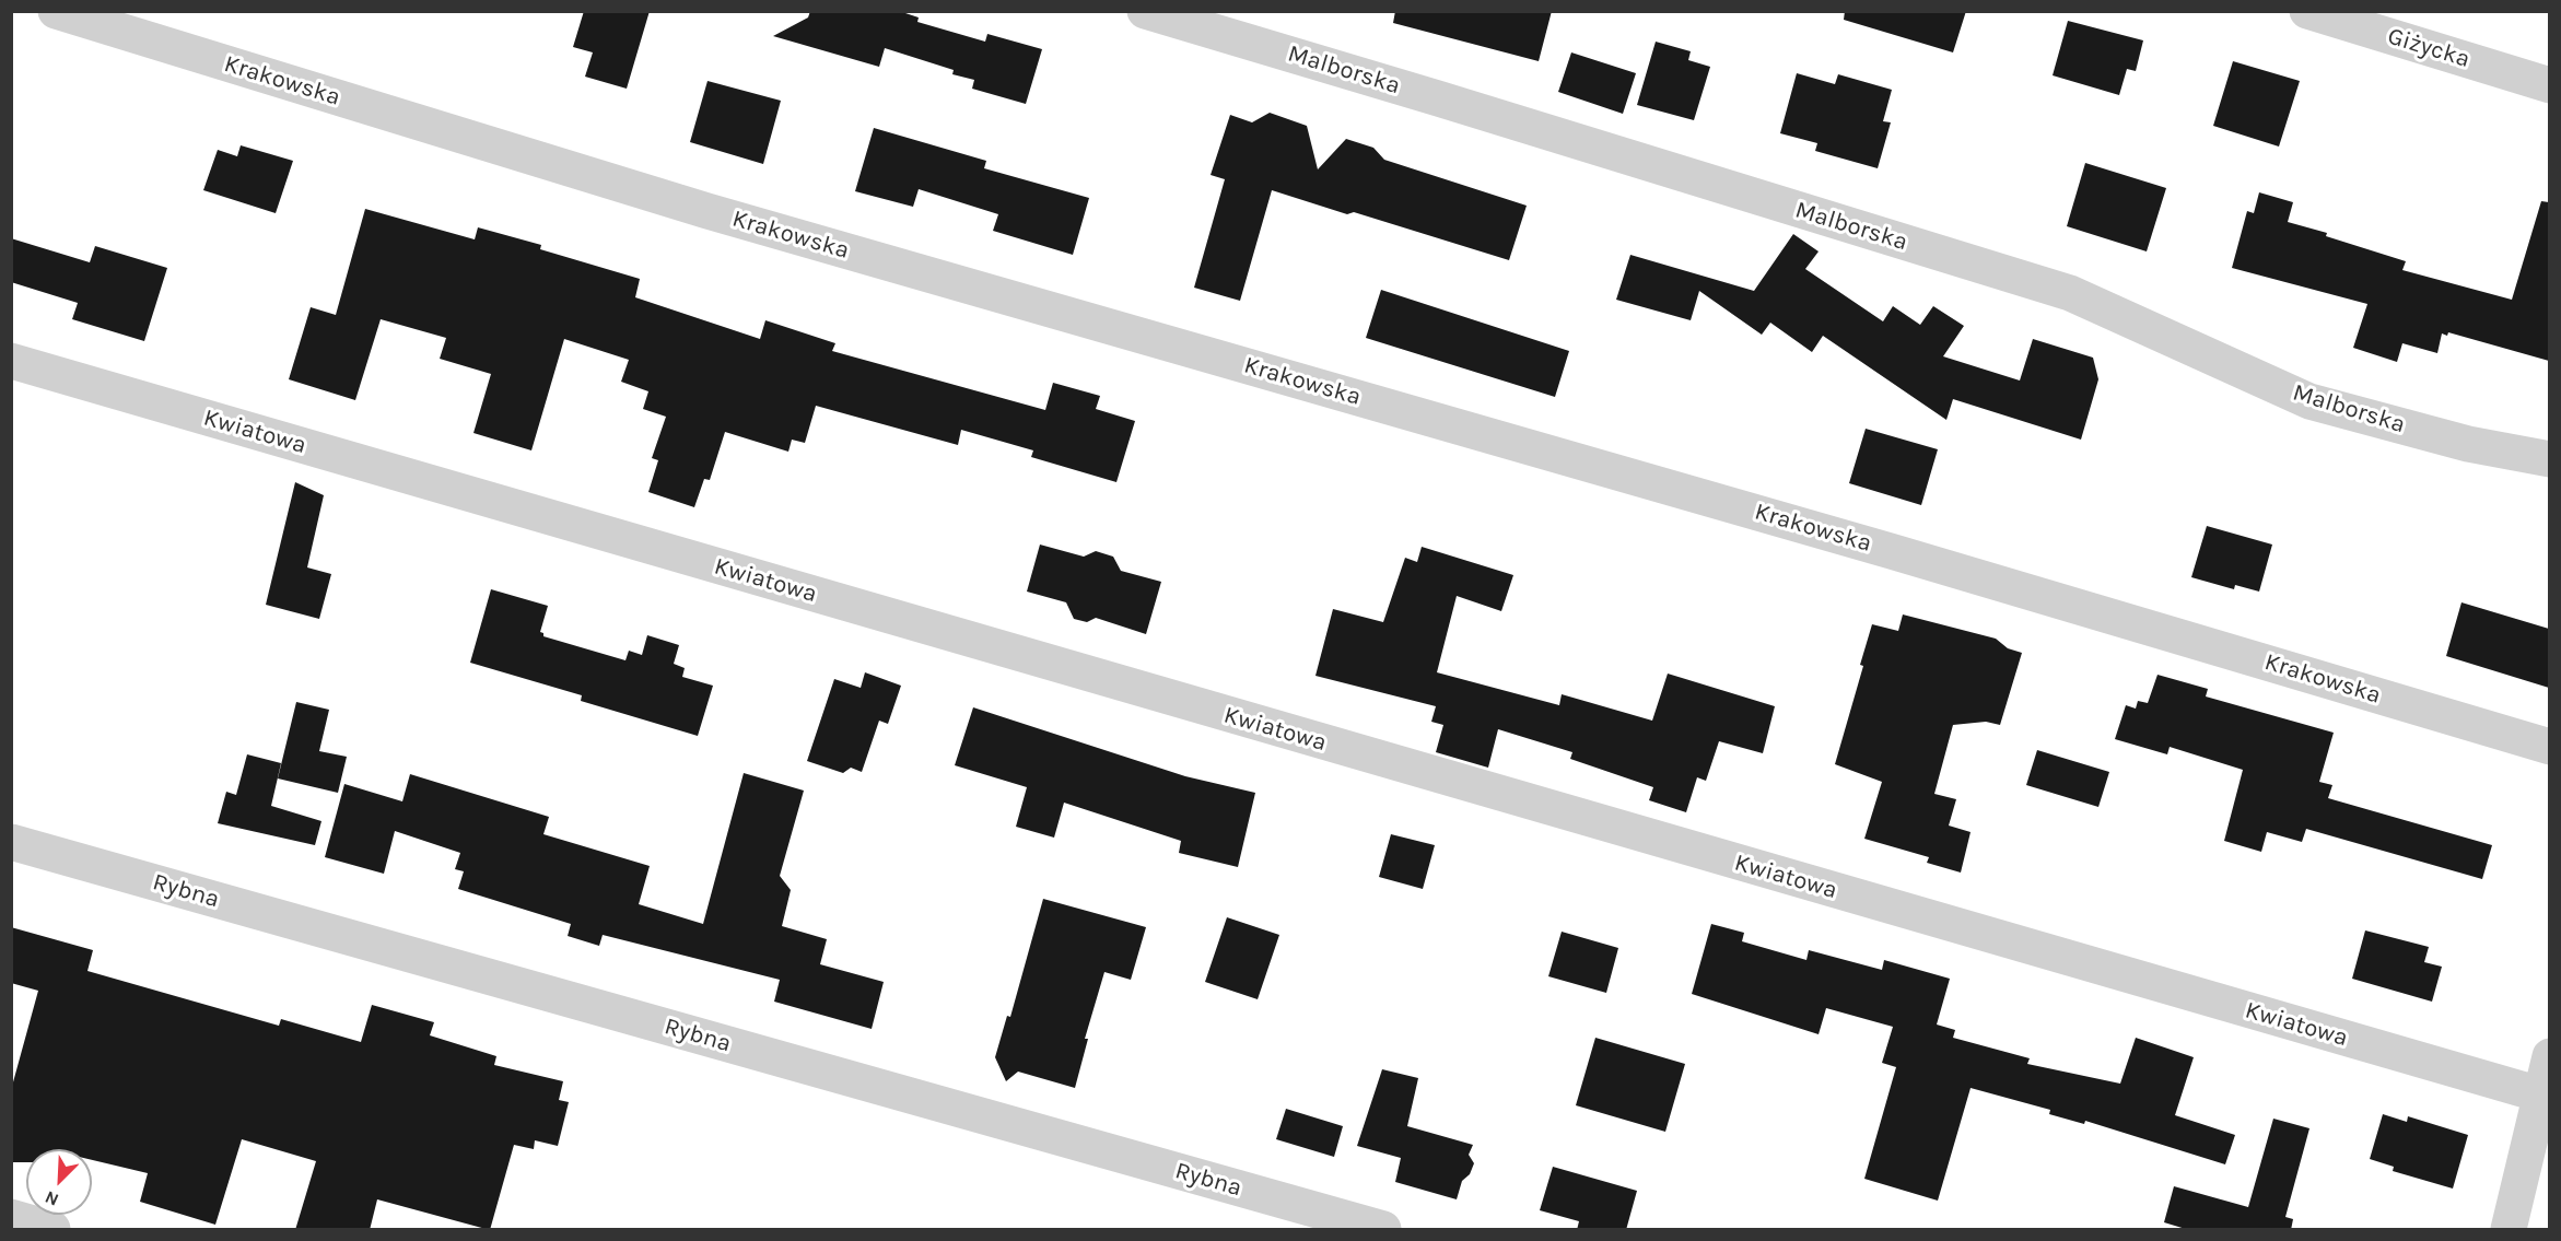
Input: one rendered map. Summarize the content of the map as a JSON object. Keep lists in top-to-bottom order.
{
  "streets": {
    "street": [
      "Giżycka",
      "Malborska",
      "Krakowska",
      "Kwiatowa",
      "Rybna"
    ]
  },
  "north": "bottom left"
}
